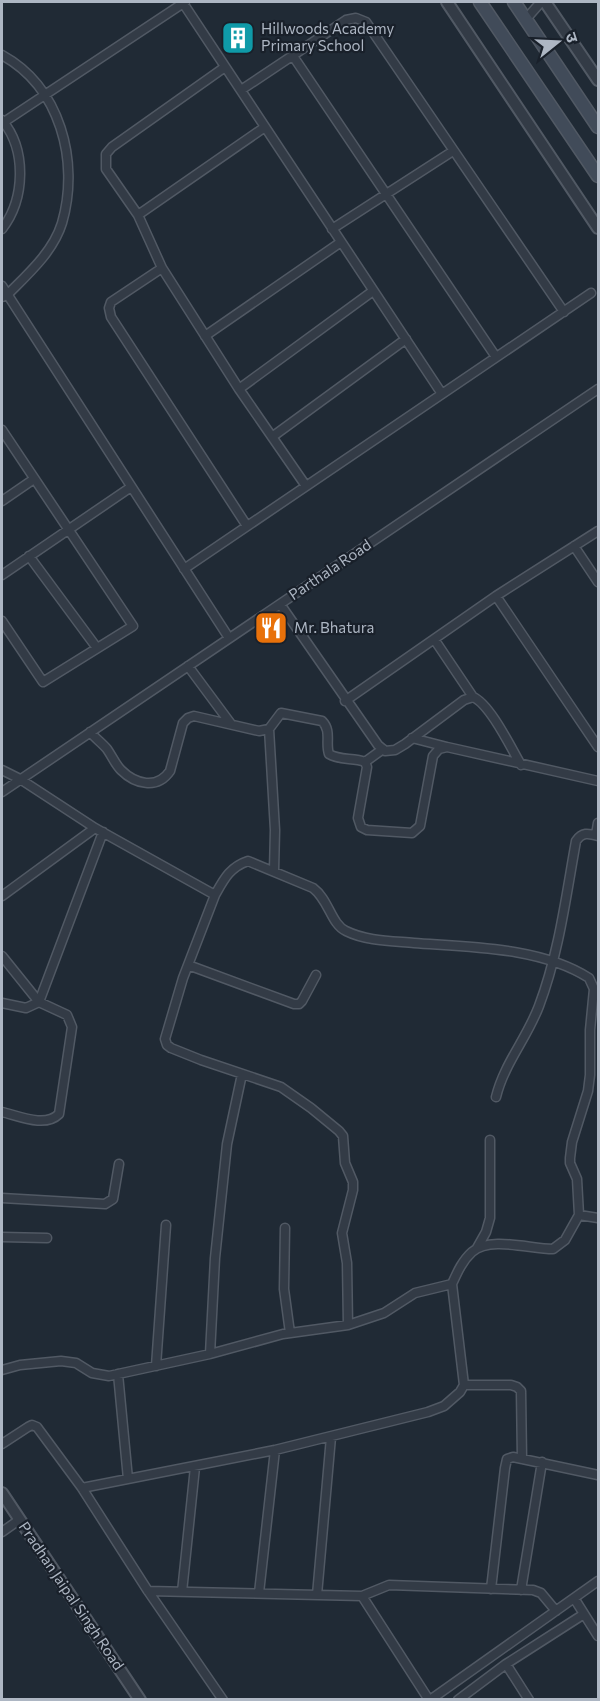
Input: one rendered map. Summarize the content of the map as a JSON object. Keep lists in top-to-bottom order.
{
  "streets": {
    "street": ["Parthala Road", "Pradhan Jaipal Singh Road"]
  },
  "places": {
    "building": ["Hillwoods Academy Primary School"],
    "restaurant": ["Mr. Bhatura"]
  },
  "north": "right"
}
